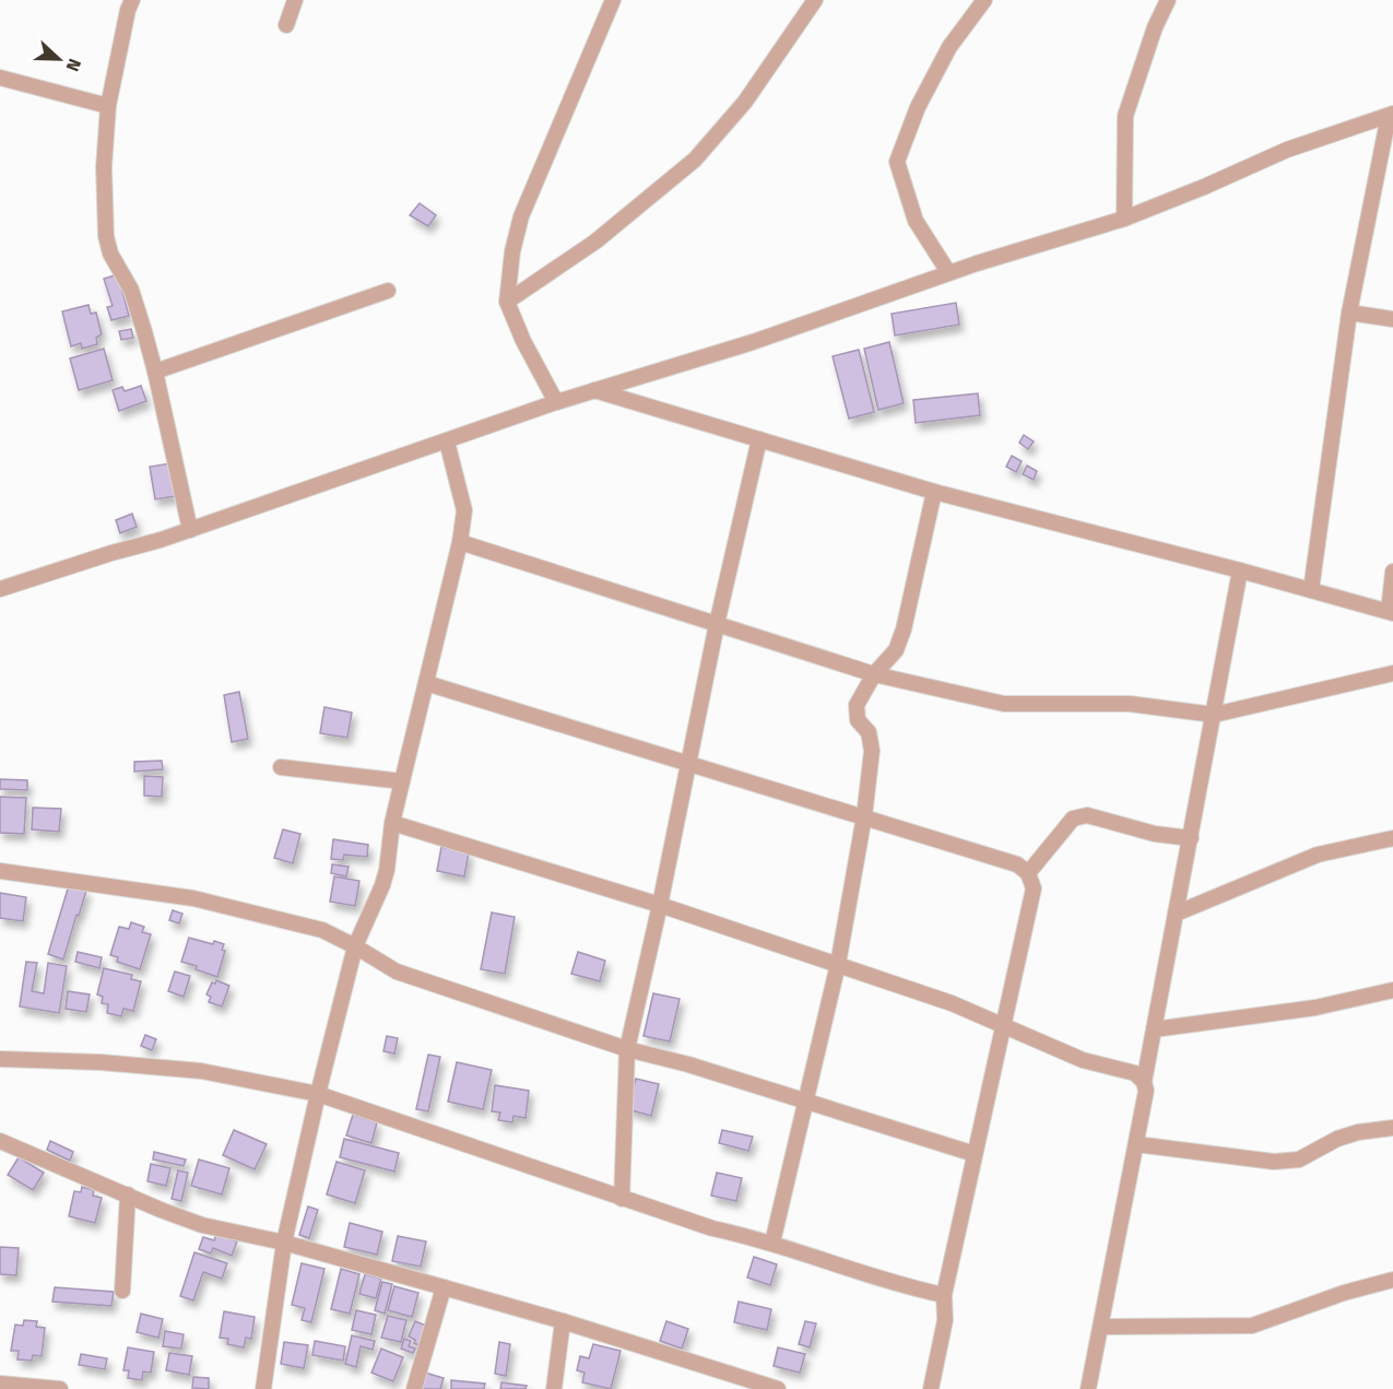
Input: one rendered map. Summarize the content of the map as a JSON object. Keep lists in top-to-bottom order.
{
  "north": "right"
}
